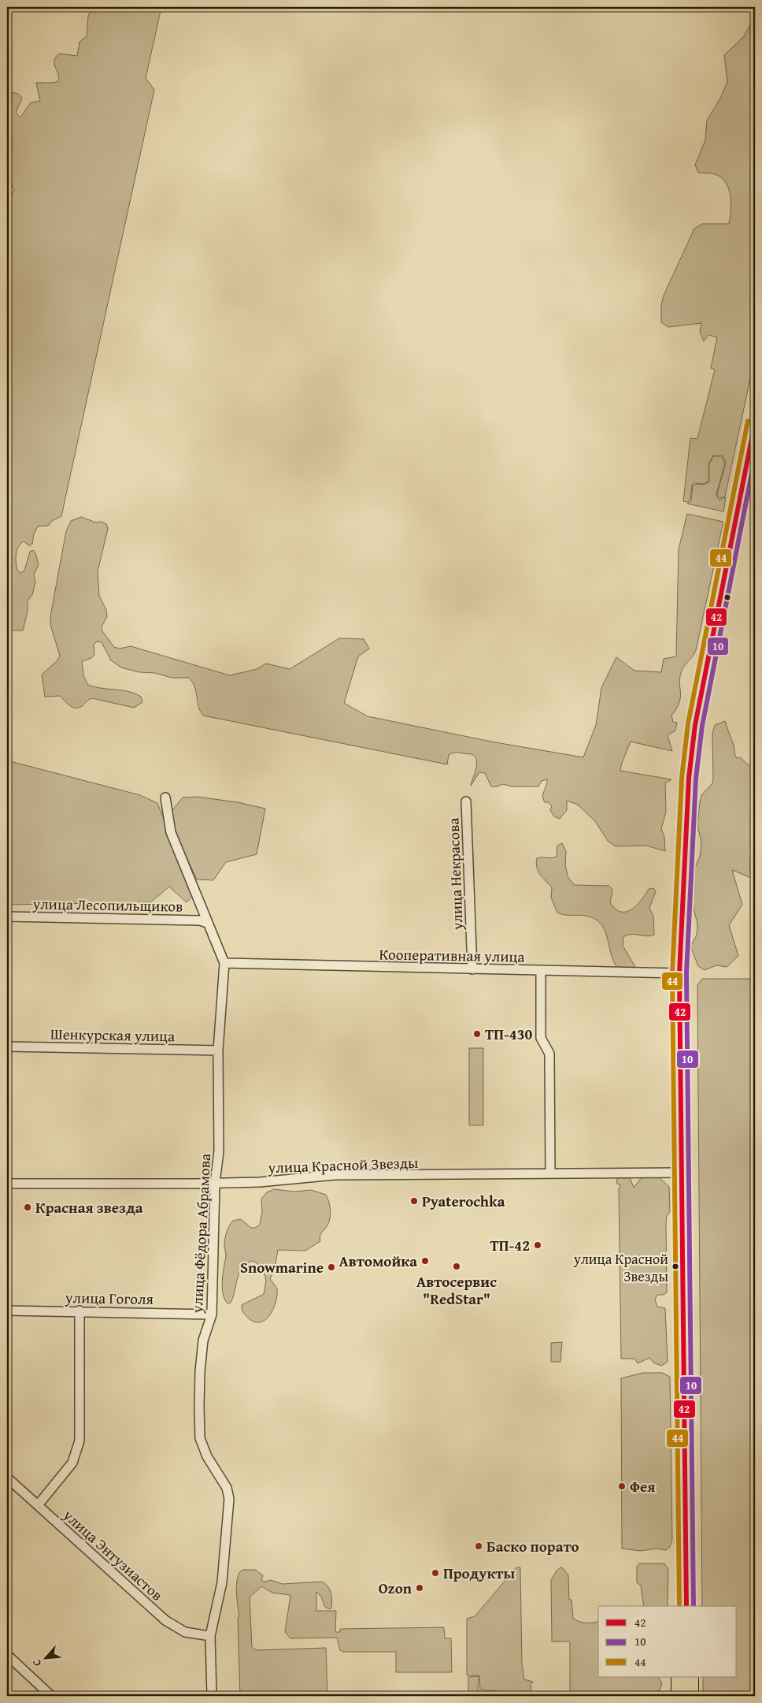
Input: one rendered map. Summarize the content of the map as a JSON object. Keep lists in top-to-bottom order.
{
  "streets": {
    "street": [
      "улица Некрасова",
      "улица Лесопильщиков",
      "Кооперативная улица",
      "Шенкурская улица",
      "улица Красной Звезды",
      "улица Фёдора Абрамова",
      "улица Гоголя",
      "улица Энтузиастов"
    ]
  },
  "crossings": [
    ["улица Некрасова", "Кооперативная улица"],
    ["улица Лесопильщиков", "улица Фёдора Абрамова"],
    ["Кооперативная улица", "улица Фёдора Абрамова"],
    ["Шенкурская улица", "улица Фёдора Абрамова"],
    ["улица Красной Звезды", "улица Фёдора Абрамова"],
    ["улица Фёдора Абрамова", "улица Гоголя"],
    ["улица Фёдора Абрамова", "улица Энтузиастов"]
  ],
  "places": [
    "ТП-430",
    "Pyaterochka",
    "Красная звезда",
    "ТП-42",
    "Автомойка",
    "Автосервис \"RedStar\"",
    "улица Красной Звезды",
    "Snowmarine",
    "Фея",
    "Баско порато",
    "Продукты",
    "Ozon"
  ],
  "lines": ["transit line 44", "transit line 42", "transit line 10"],
  "legend": ["42", "10", "44"],
  "north": "bottom left"
}
